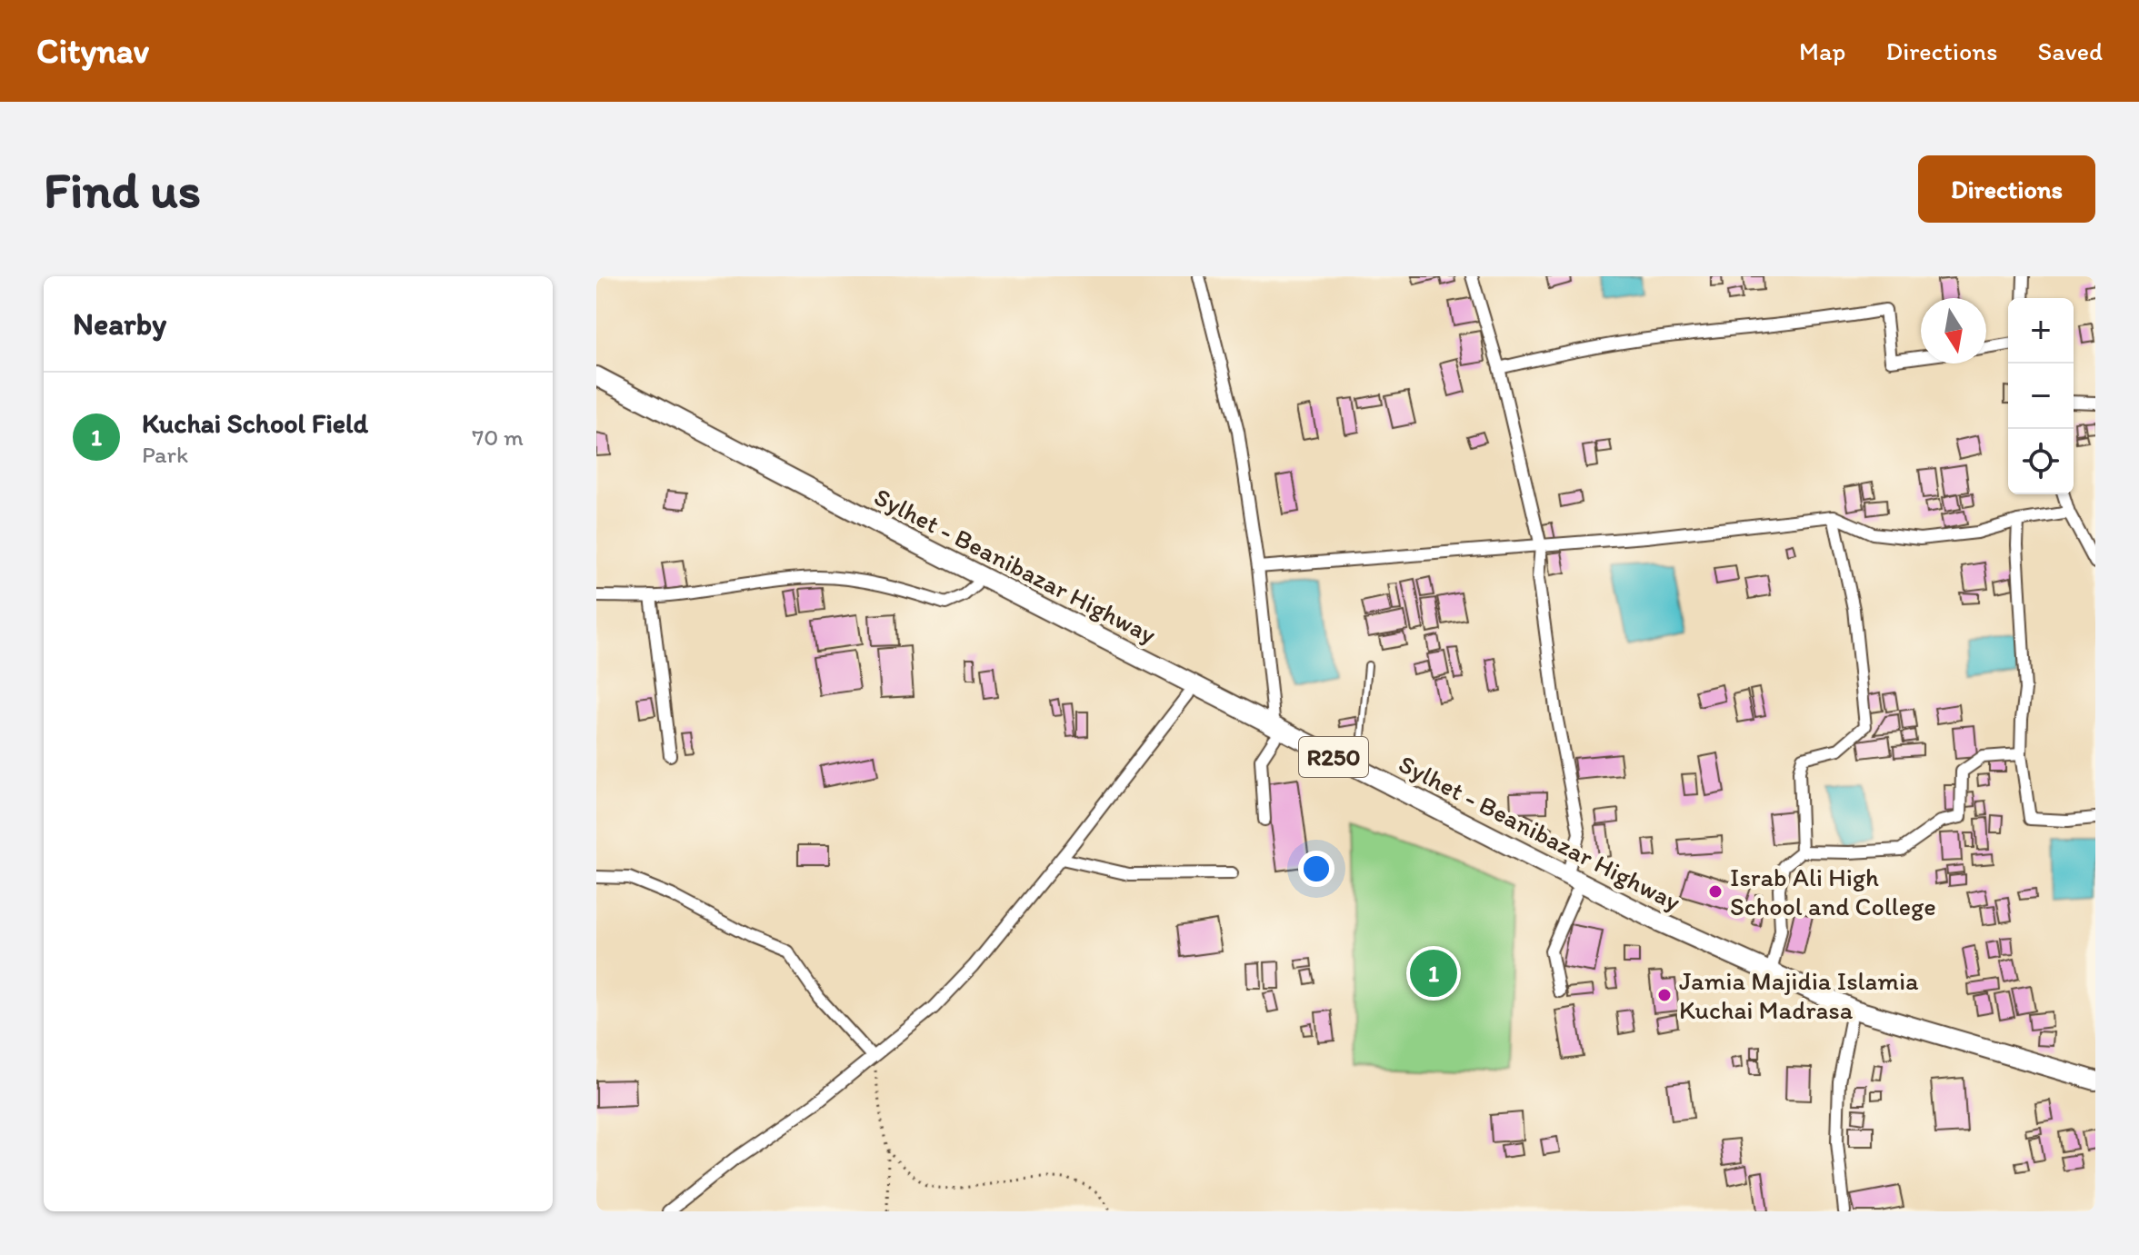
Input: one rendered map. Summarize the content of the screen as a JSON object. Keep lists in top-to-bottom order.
{
  "streets": {
    "main road": ["Sylhet - Beanibazar Highway", "R250"]
  },
  "places": ["Israb Ali High School and College", "Jamia Majidia Islamia Kuchai Madrasa"],
  "north": "bottom",
  "page": {
    "header": "Citynav",
    "nav": ["Map", "Directions", "Saved"],
    "buttons": "Directions",
    "title": "Find us",
    "heading": "Nearby",
    "map_buttons": ["+", "−"],
    "list": [
      {
        "mark": "1",
        "name": "Kuchai School Field",
        "note": "Park",
        "value": "70 m"
      }
    ],
    "pins": "1"
  }
}
